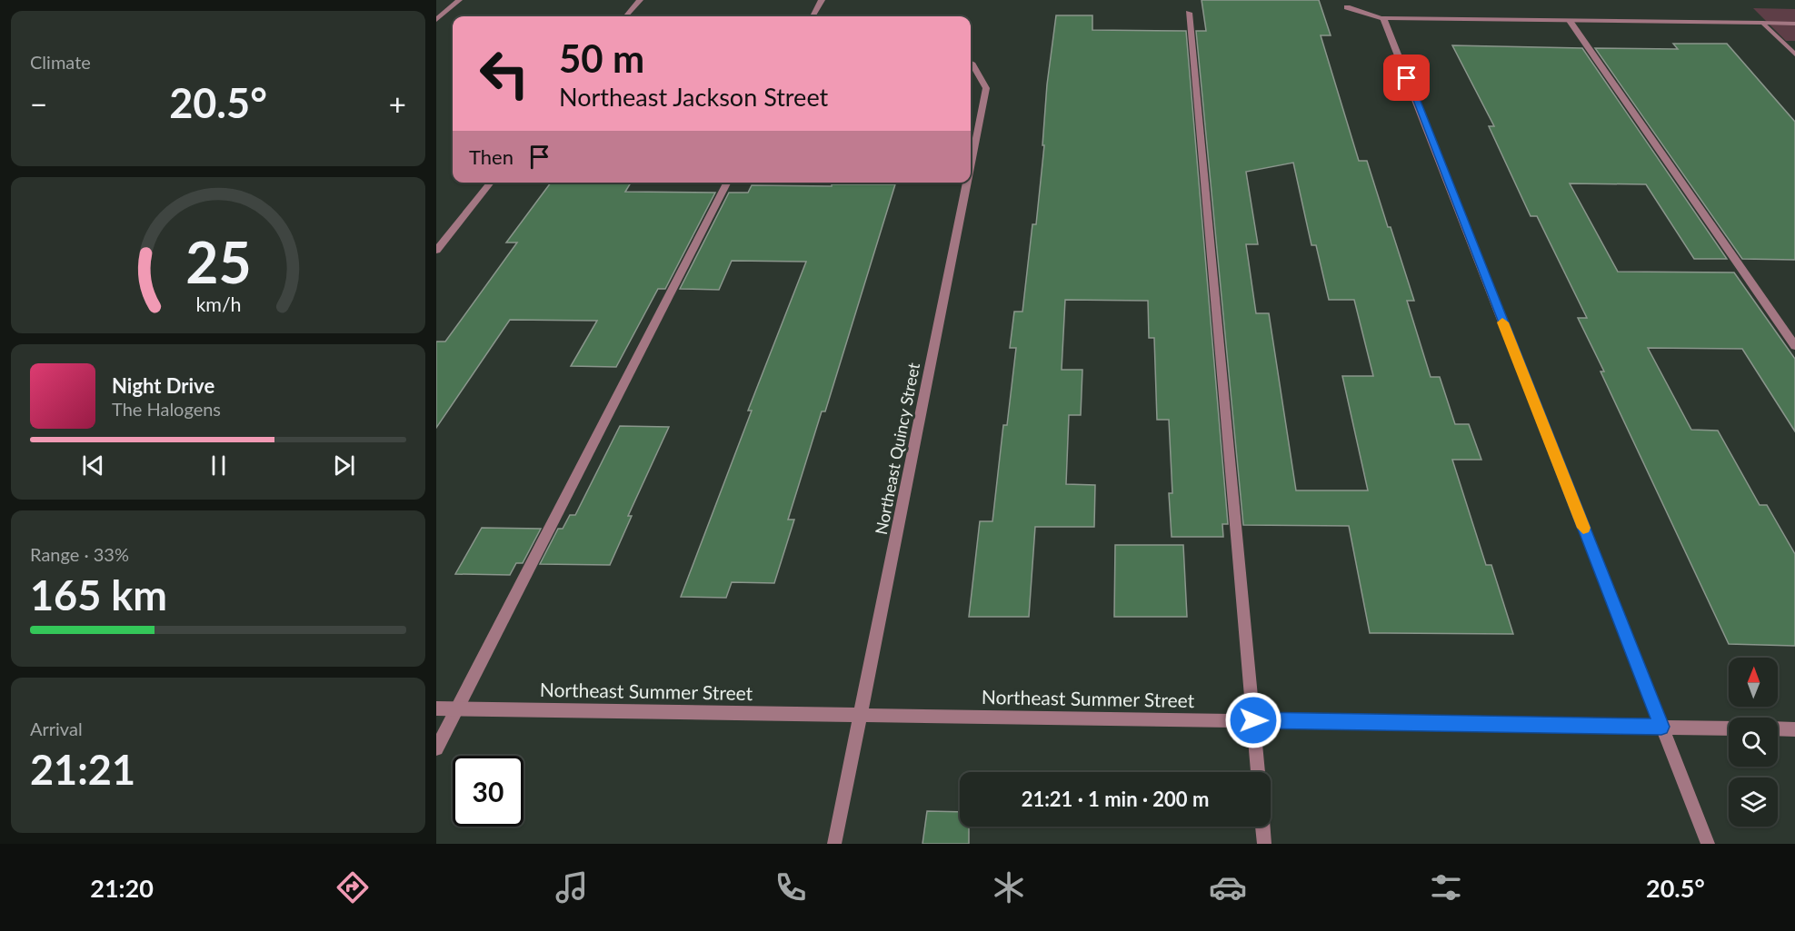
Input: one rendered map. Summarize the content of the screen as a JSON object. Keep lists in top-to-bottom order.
{
  "streets": {
    "street": ["Northeast Quincy Street", "Northeast Summer Street"]
  },
  "crossings": [
    ["Northeast Quincy Street", "Northeast Summer Street"]
  ],
  "north": "top",
  "page": {
    "tile": [
      "Climate",
      ["Range · 33%", "165 km"],
      ["Arrival", "21:21"]
    ],
    "turn": ["50 m", "Northeast Jackson Street"],
    "heat": ["−", "20.5°", "+"],
    "then": "Then",
    "song": ["Night Drive", "The Halogens"],
    "limit": "30",
    "trip": "21:21 · 1 min · 200 m",
    "tabs": ["21:20", "20.5°"],
    "gauge": ["25", "km/h"]
  }
}
